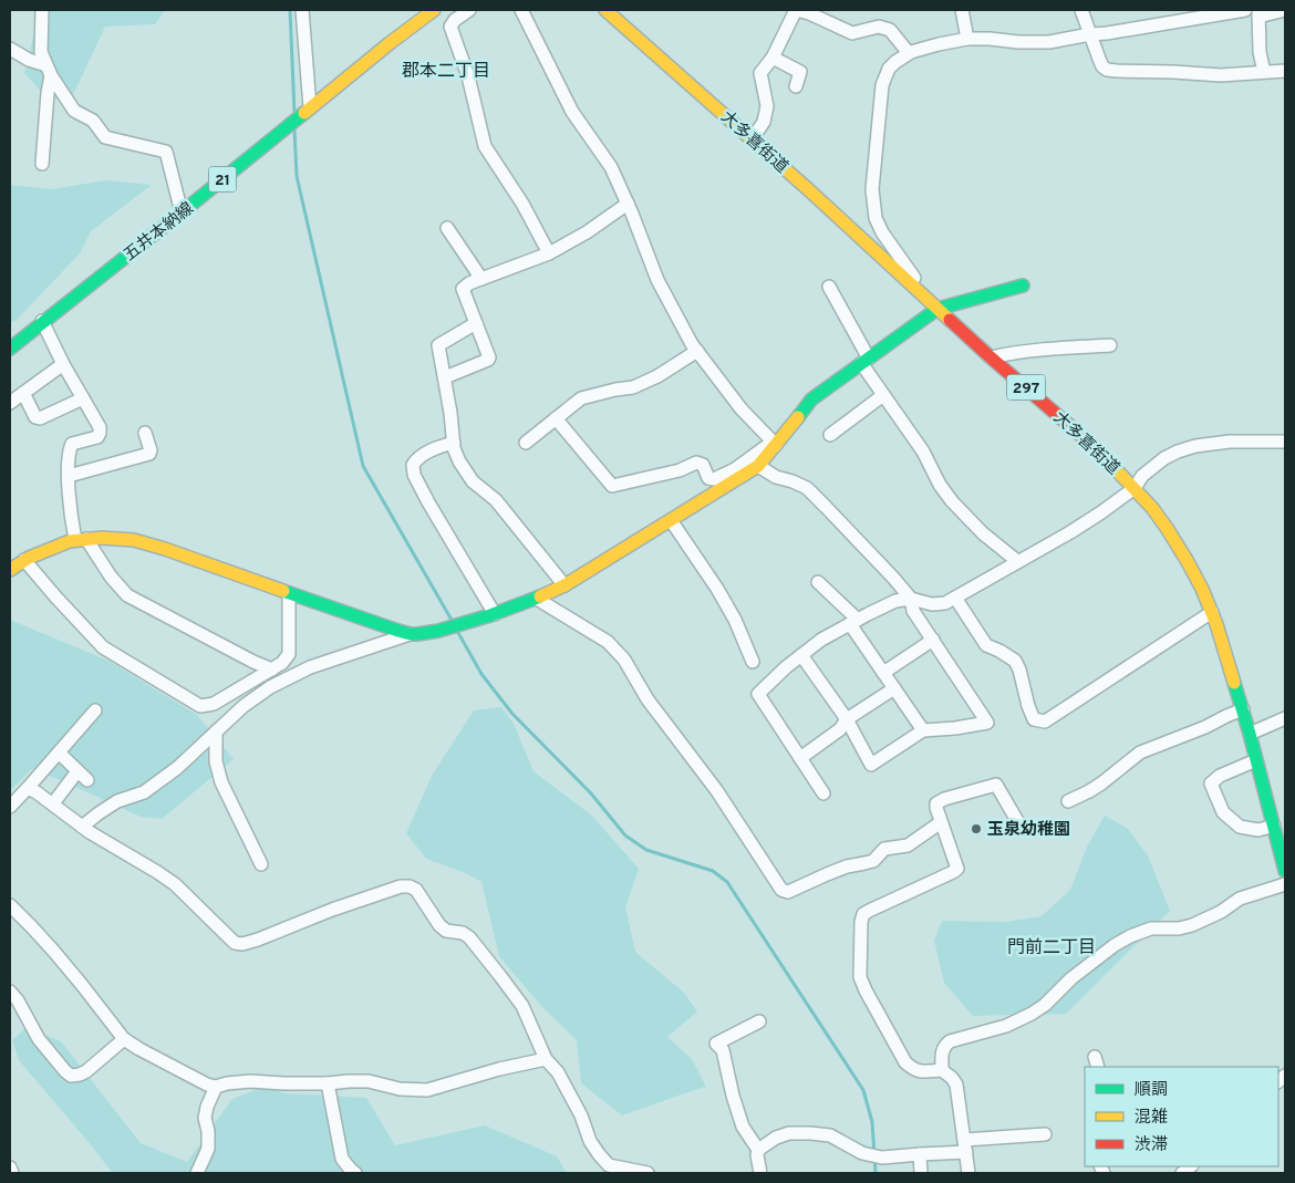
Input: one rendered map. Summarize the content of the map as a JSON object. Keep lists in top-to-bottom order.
{
  "streets": {
    "main road": [
      "大多喜街道",
      "21",
      "五井本納線",
      "297"
    ]
  },
  "districts": ["郡本二丁目", "門前二丁目"],
  "places": ["玉泉幼稚園"],
  "legend": ["順調", "混雑", "渋滞"]
}
